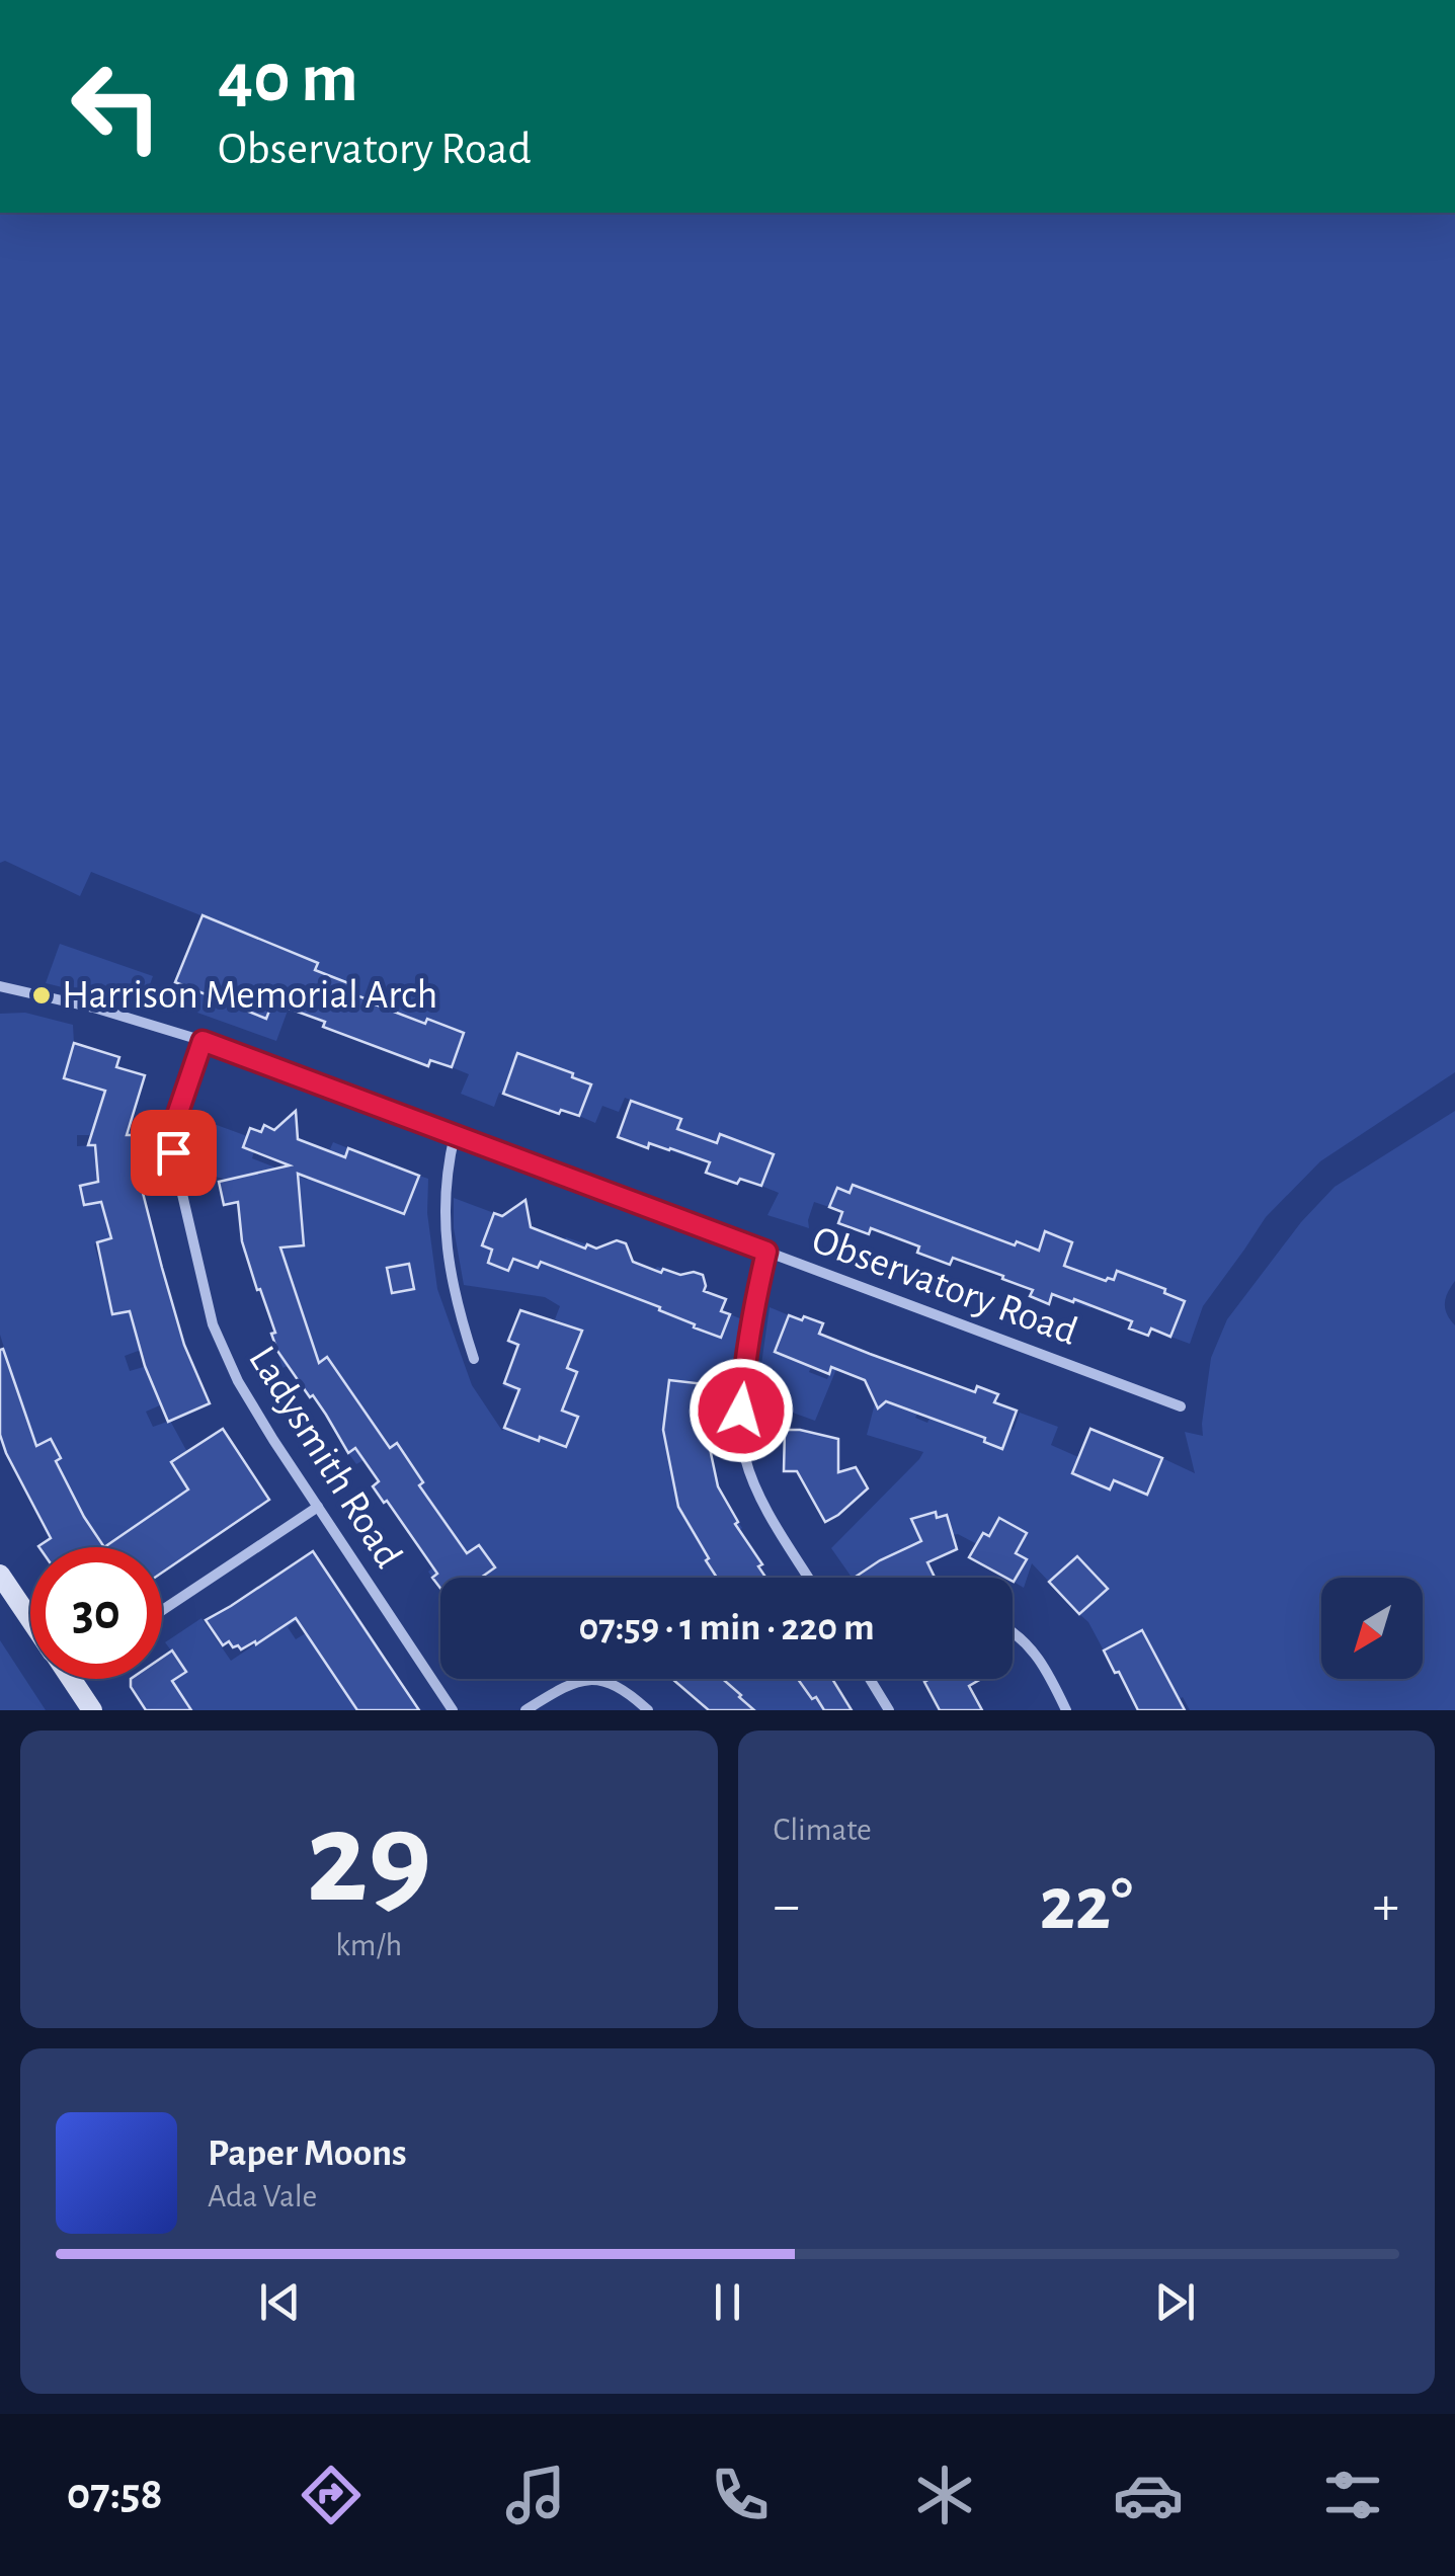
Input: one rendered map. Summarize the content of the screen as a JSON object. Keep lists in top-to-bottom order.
{
  "streets": {
    "street": ["Observatory Road", "Ladysmith Road"]
  },
  "crossings": [
    ["Observatory Road", "Ladysmith Road"]
  ],
  "places": ["Harrison Memorial Arch"],
  "north": "bottom left",
  "page": {
    "turn": ["40 m", "Observatory Road"],
    "limit": "30",
    "trip": "07:59 · 1 min · 220 m",
    "tile": [
      ["29", "km/h"],
      "Climate"
    ],
    "heat": ["−", "22°", "+"],
    "song": ["Paper Moons", "Ada Vale"],
    "tabs": "07:58"
  }
}
